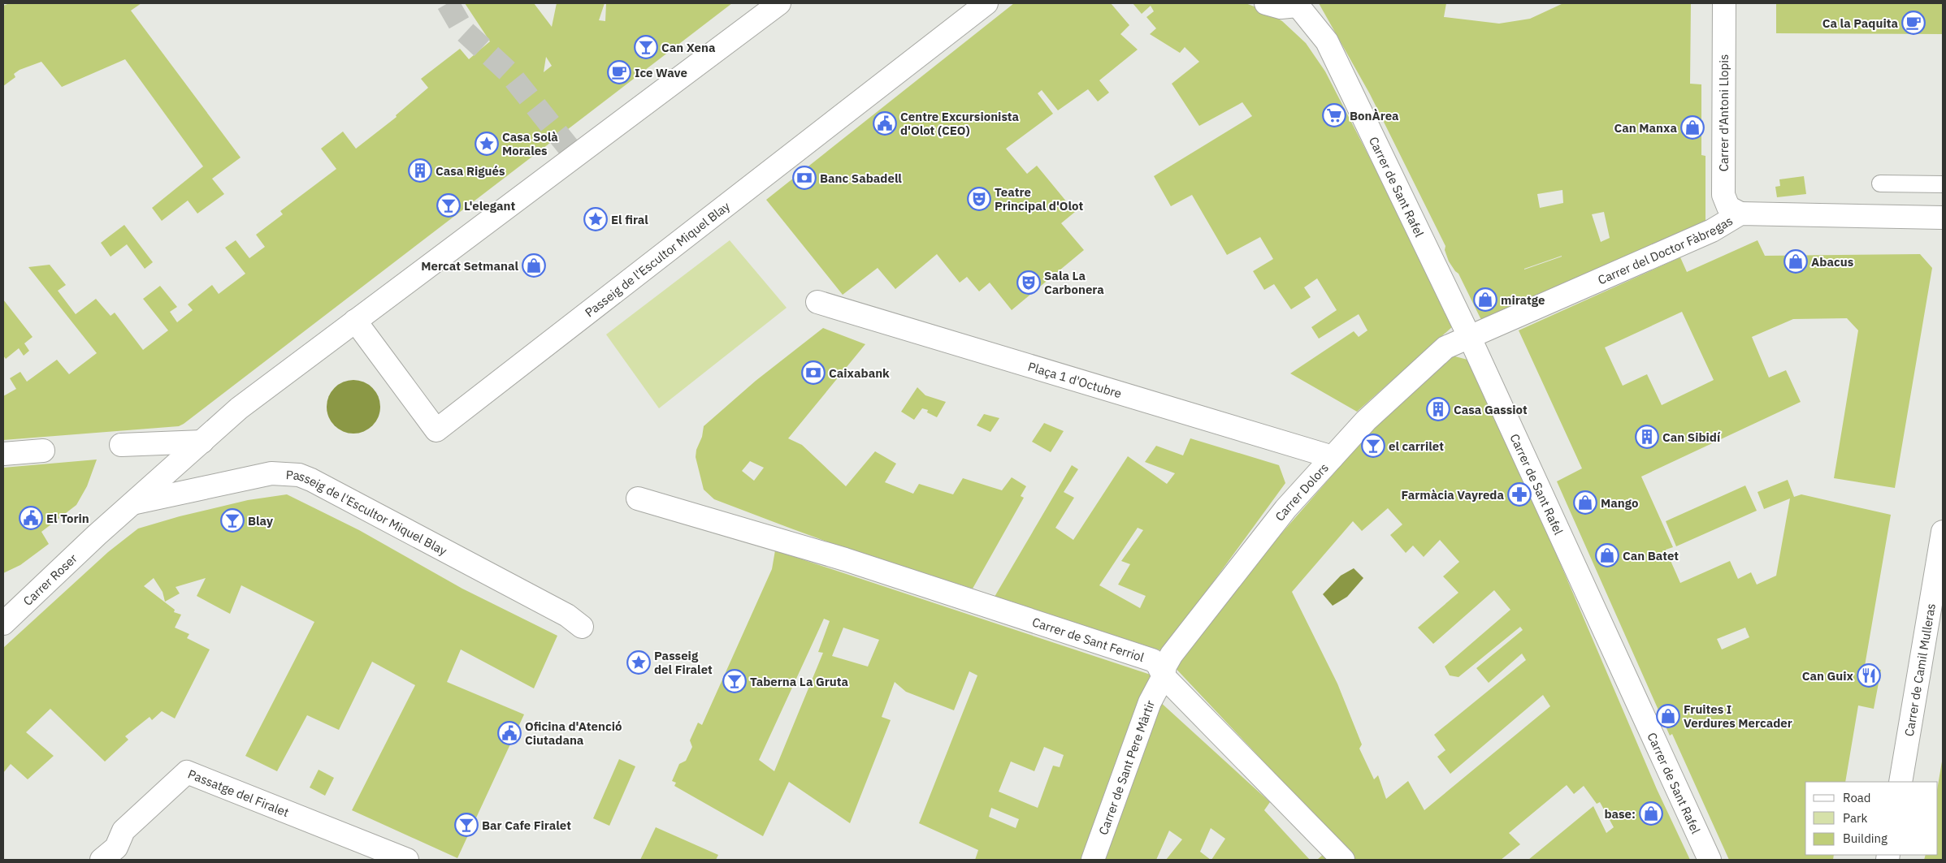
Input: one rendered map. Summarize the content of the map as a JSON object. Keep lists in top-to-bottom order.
{
  "streets": {
    "street": [
      "Carrer d'Antoni Llopis",
      "Carrer de Sant Rafel",
      "Carrer del Doctor Fàbregas",
      "Passeig de l'Escultor Miquel Blay",
      "Plaça 1 d'Octubre",
      "Carrer Dolors",
      "Carrer Roser",
      "Carrer de Sant Ferriol",
      "Carrer de Camil Mulleras",
      "Carrer de Sant Pere Màrtir",
      "Passatge del Firalet"
    ]
  },
  "crossings": [
    ["Carrer d'Antoni Llopis", "Carrer del Doctor Fàbregas"],
    ["Carrer de Sant Rafel", "Carrer del Doctor Fàbregas"],
    ["Carrer de Sant Rafel", "Carrer Dolors"],
    ["Carrer del Doctor Fàbregas", "Carrer Dolors"],
    ["Passeig de l'Escultor Miquel Blay", "Carrer Roser"],
    ["Plaça 1 d'Octubre", "Carrer Dolors"],
    ["Carrer Dolors", "Carrer de Sant Ferriol"],
    ["Carrer Dolors", "Carrer de Sant Pere Màrtir"],
    ["Carrer de Sant Ferriol", "Carrer de Sant Pere Màrtir"]
  ],
  "places": {
    "cafe": ["Ca la Paquita", "Ice Wave"],
    "bar": [
      "Can Xena",
      "L'elegant",
      "el carrilet",
      "Blay",
      "Taberna La Gruta",
      "Bar Cafe Firalet"
    ],
    "supermarket": ["BonÀrea"],
    "public building": ["Centre Excursionista d'Olot (CEO)", "El Torin", "Oficina d'Atenció Ciutadana"],
    "shop": [
      "Can Manxa",
      "Abacus",
      "Mercat Setmanal",
      "miratge",
      "Mango",
      "Can Batet",
      "Fruites I Verdures Mercader",
      "base:"
    ],
    "place": ["Casa Solà Morales", "El firal", "Passeig del Firalet"],
    "building": ["Casa Rigués", "Casa Gassiot", "Can Sibidí"],
    "bank": ["Banc Sabadell", "Caixabank"],
    "theatre": ["Teatre Principal d'Olot", "Sala La Carbonera"],
    "pharmacy": ["Farmàcia Vayreda"],
    "restaurant": ["Can Guix"]
  },
  "legend": ["Road", "Park", "Building"]
}
